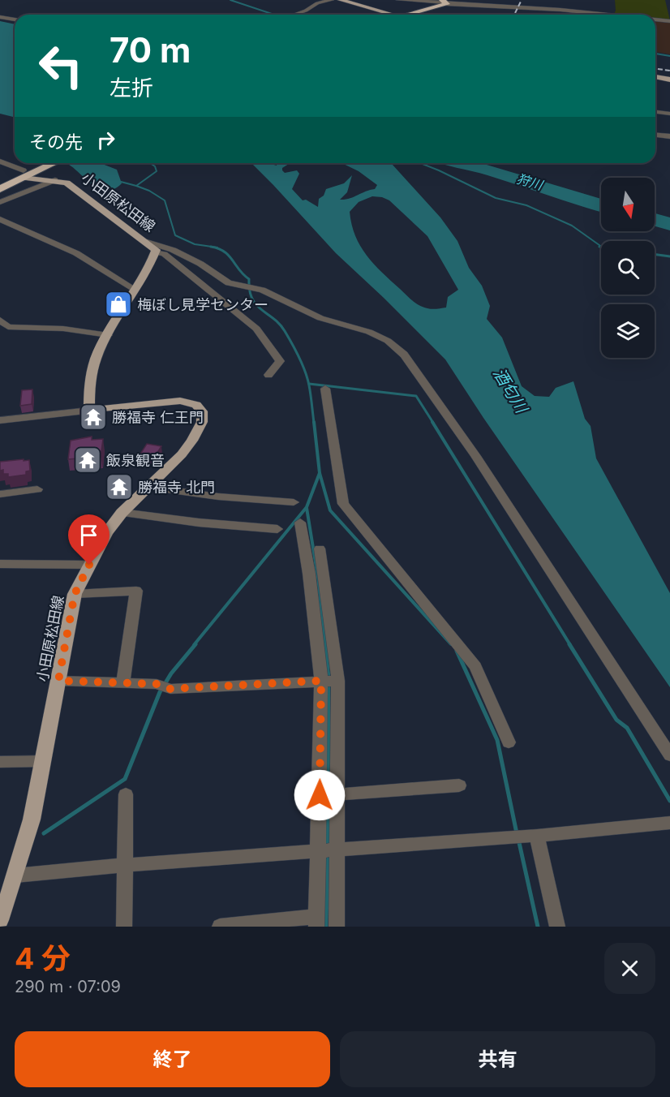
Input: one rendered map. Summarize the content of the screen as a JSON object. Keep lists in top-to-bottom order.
{
  "streets": {
    "main road": ["小田原松田線"]
  },
  "water": ["狩川", "酒匂川"],
  "places": {
    "shop": ["梅ぼし見学センター"],
    "temple": ["勝福寺 仁王門", "飯泉観音", "勝福寺 北門"]
  },
  "north": "bottom",
  "page": {
    "turn": ["70 m", "左折"],
    "then": "その先",
    "heading": ["4 分", "290 m · 07:09"],
    "buttons": ["終了", "共有"]
  }
}
